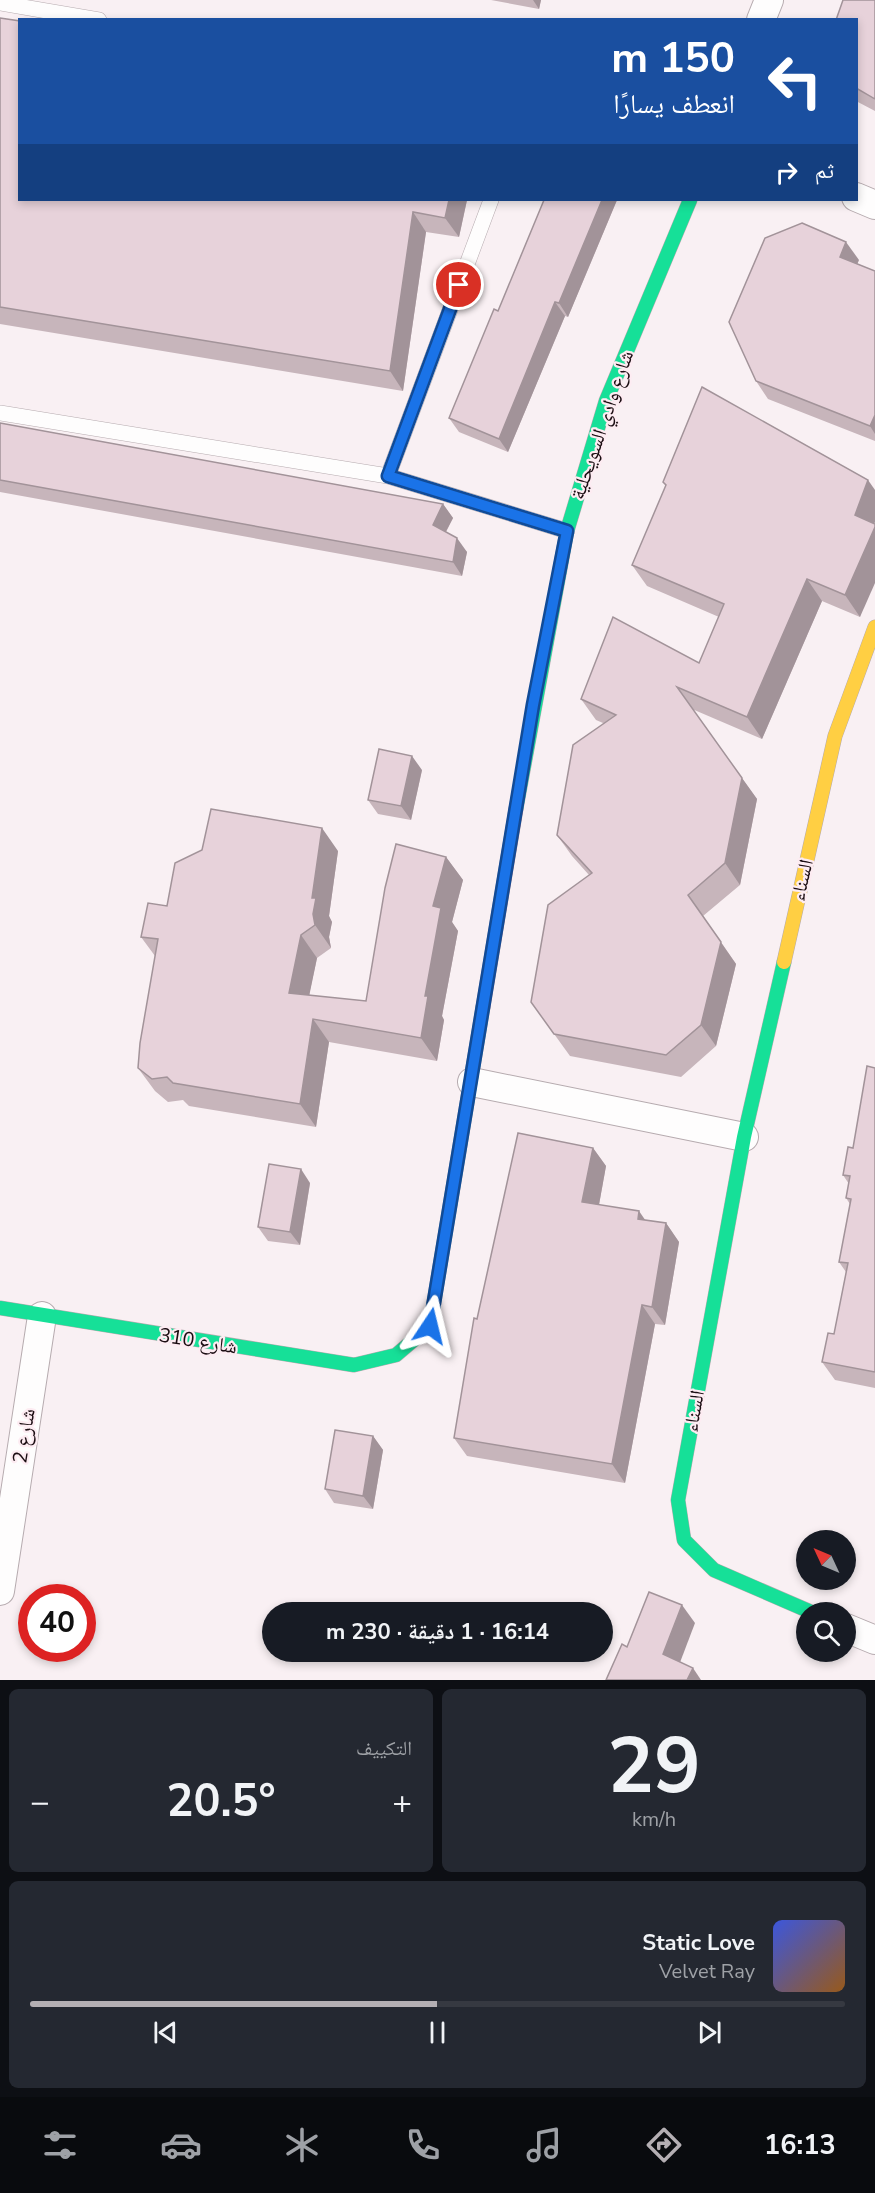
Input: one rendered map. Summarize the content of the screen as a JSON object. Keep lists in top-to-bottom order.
{
  "streets": {
    "street": [
      "شارع وادي السويحلية",
      "السناء",
      "شارع 310",
      "شارع 2"
    ]
  },
  "crossings": [
    ["شارع وادي السويحلية", "شارع 310"],
    ["شارع 310", "شارع 2"]
  ],
  "north": "top left",
  "page": {
    "turn": ["150 m", "انعطف يسارًا"],
    "then": "ثم",
    "limit": "40",
    "trip": "16:14 · 1 دقيقة · 230 m",
    "tile": [
      ["29", "km/h"],
      "التكييف"
    ],
    "heat": ["−", "20.5°", "+"],
    "song": ["Static Love", "Velvet Ray"],
    "tabs": "16:13"
  }
}
